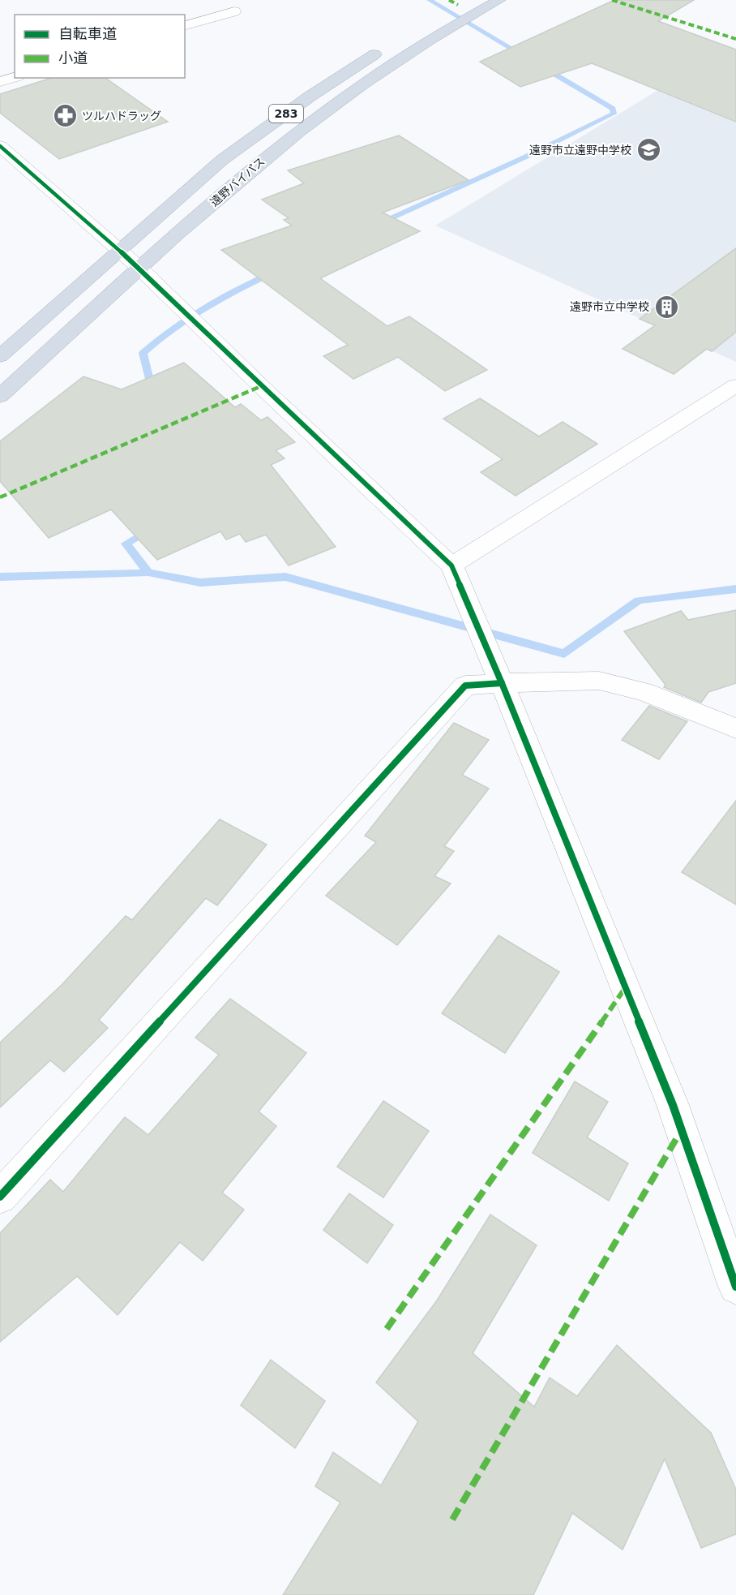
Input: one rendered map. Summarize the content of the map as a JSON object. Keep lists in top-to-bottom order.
{
  "streets": {
    "highway": ["283", "遠野バイパス"]
  },
  "places": {
    "pharmacy": ["ツルハドラッグ"],
    "school or university": ["遠野市立遠野中学校"],
    "building": ["遠野市立中学校"]
  },
  "legend": ["自転車道", "小道"]
}
